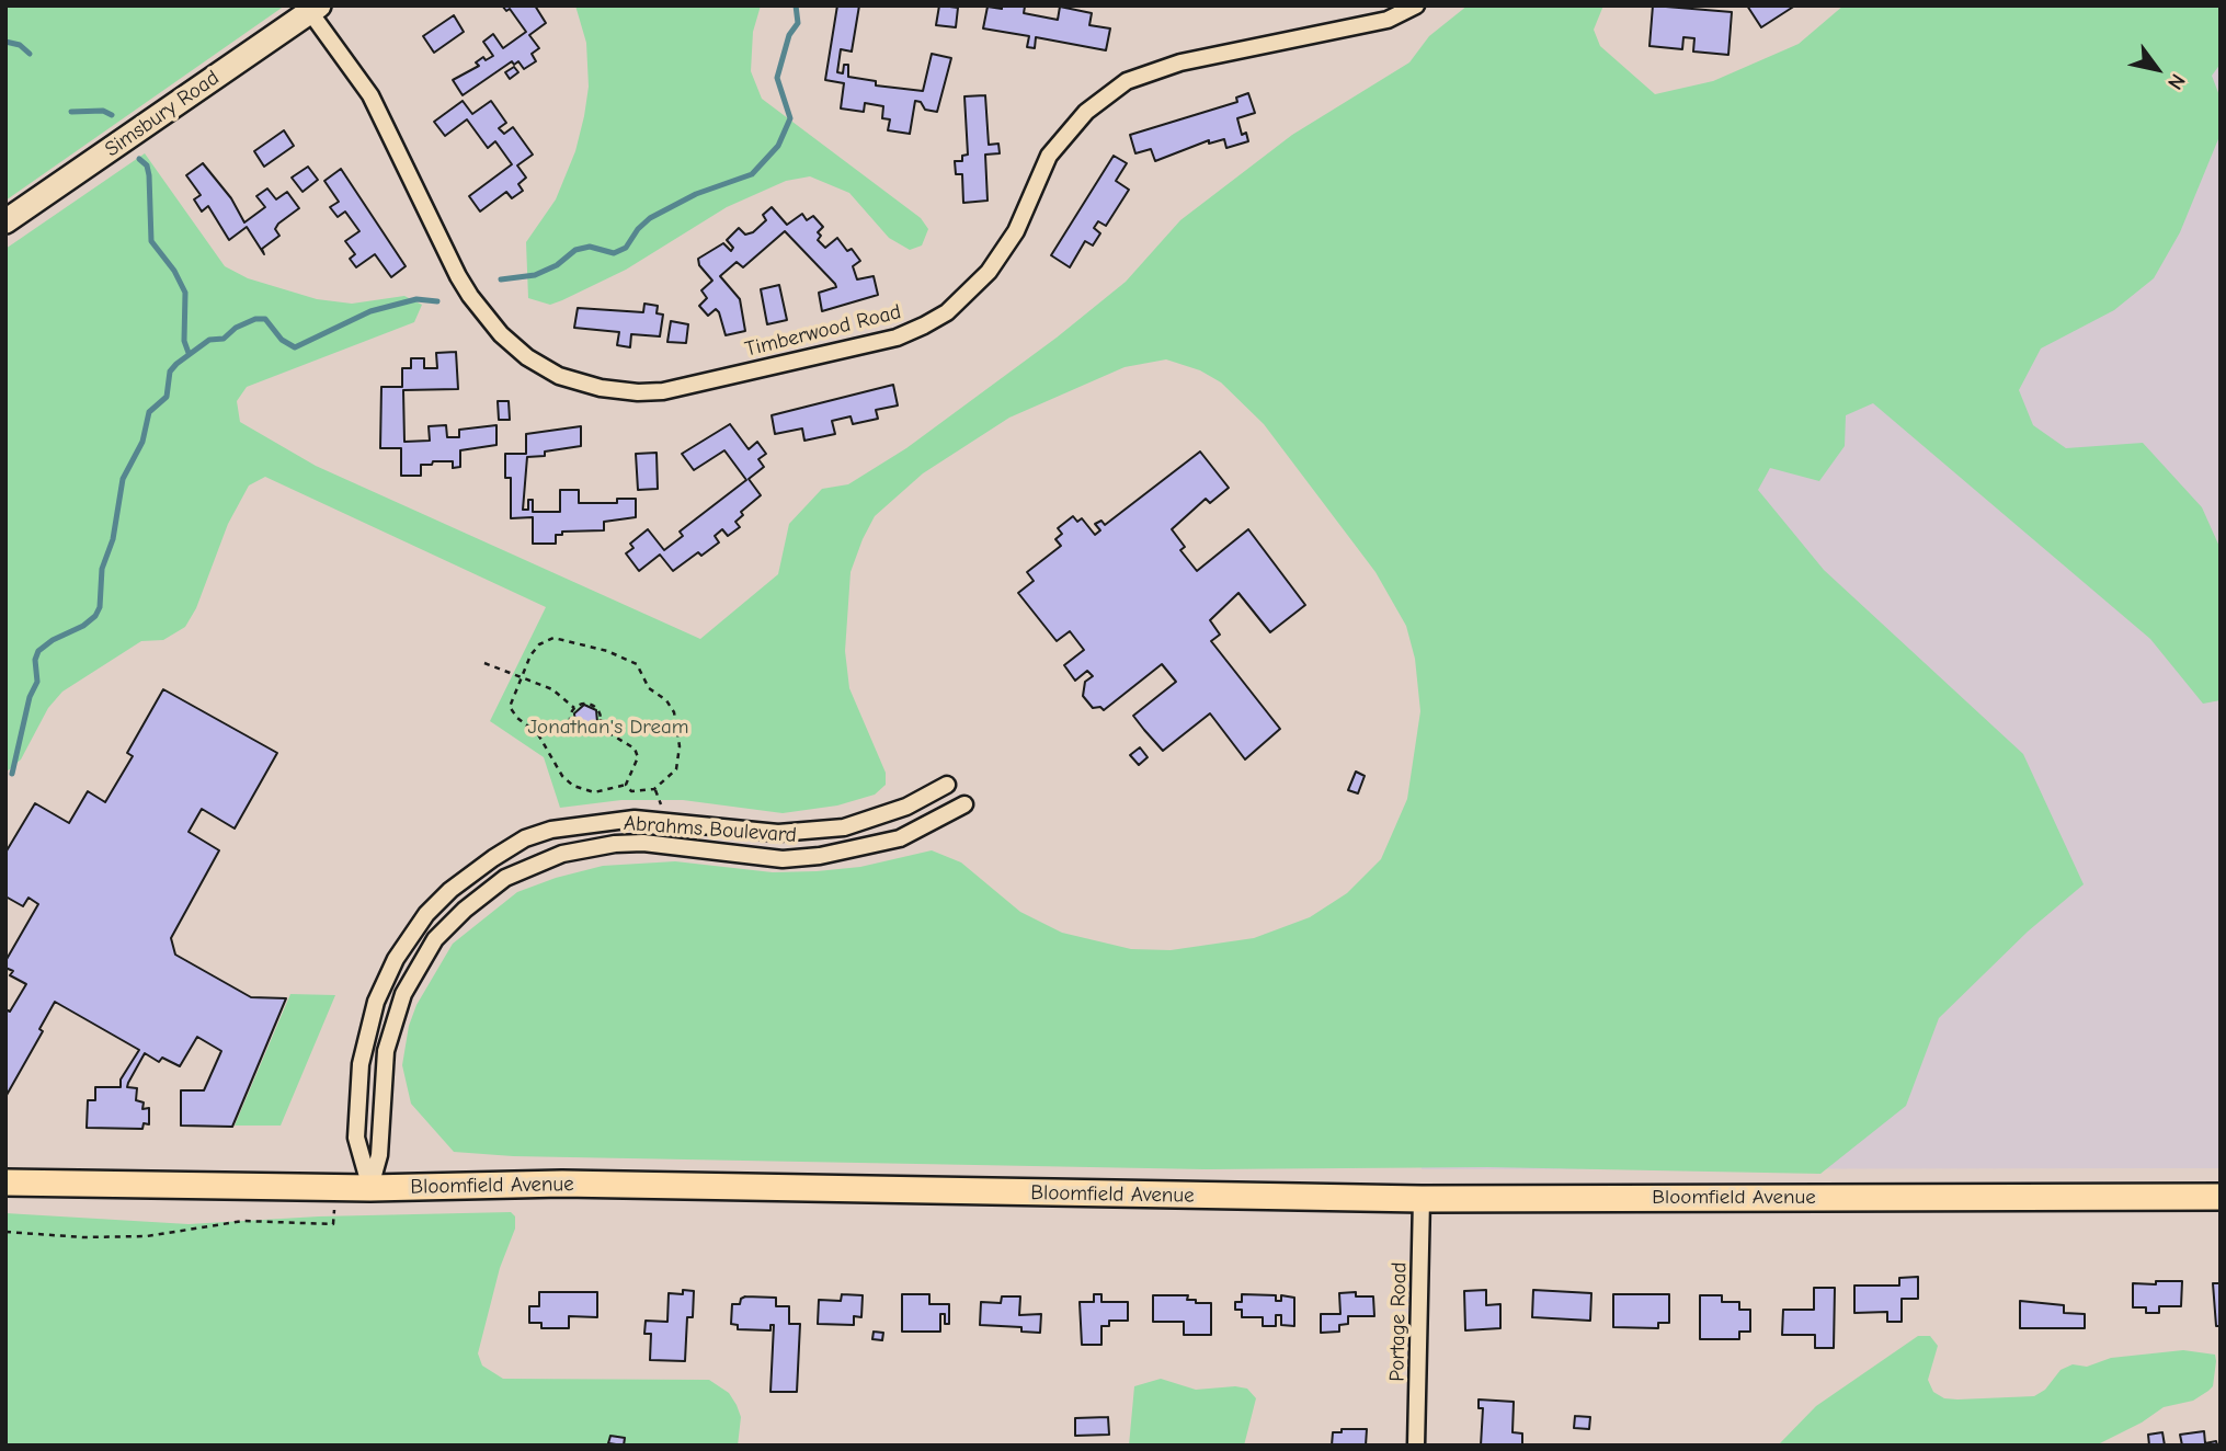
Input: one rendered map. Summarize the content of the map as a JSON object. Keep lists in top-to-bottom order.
{
  "streets": {
    "main road": ["Simsbury Road", "Bloomfield Avenue"],
    "street": ["Timberwood Road", "Abrahms Boulevard", "Portage Road"]
  },
  "crossings": [
    ["Simsbury Road", "Timberwood Road"],
    ["Abrahms Boulevard", "Bloomfield Avenue"],
    ["Bloomfield Avenue", "Portage Road"]
  ],
  "parks": ["Jonathan's Dream"],
  "north": "bottom right"
}
